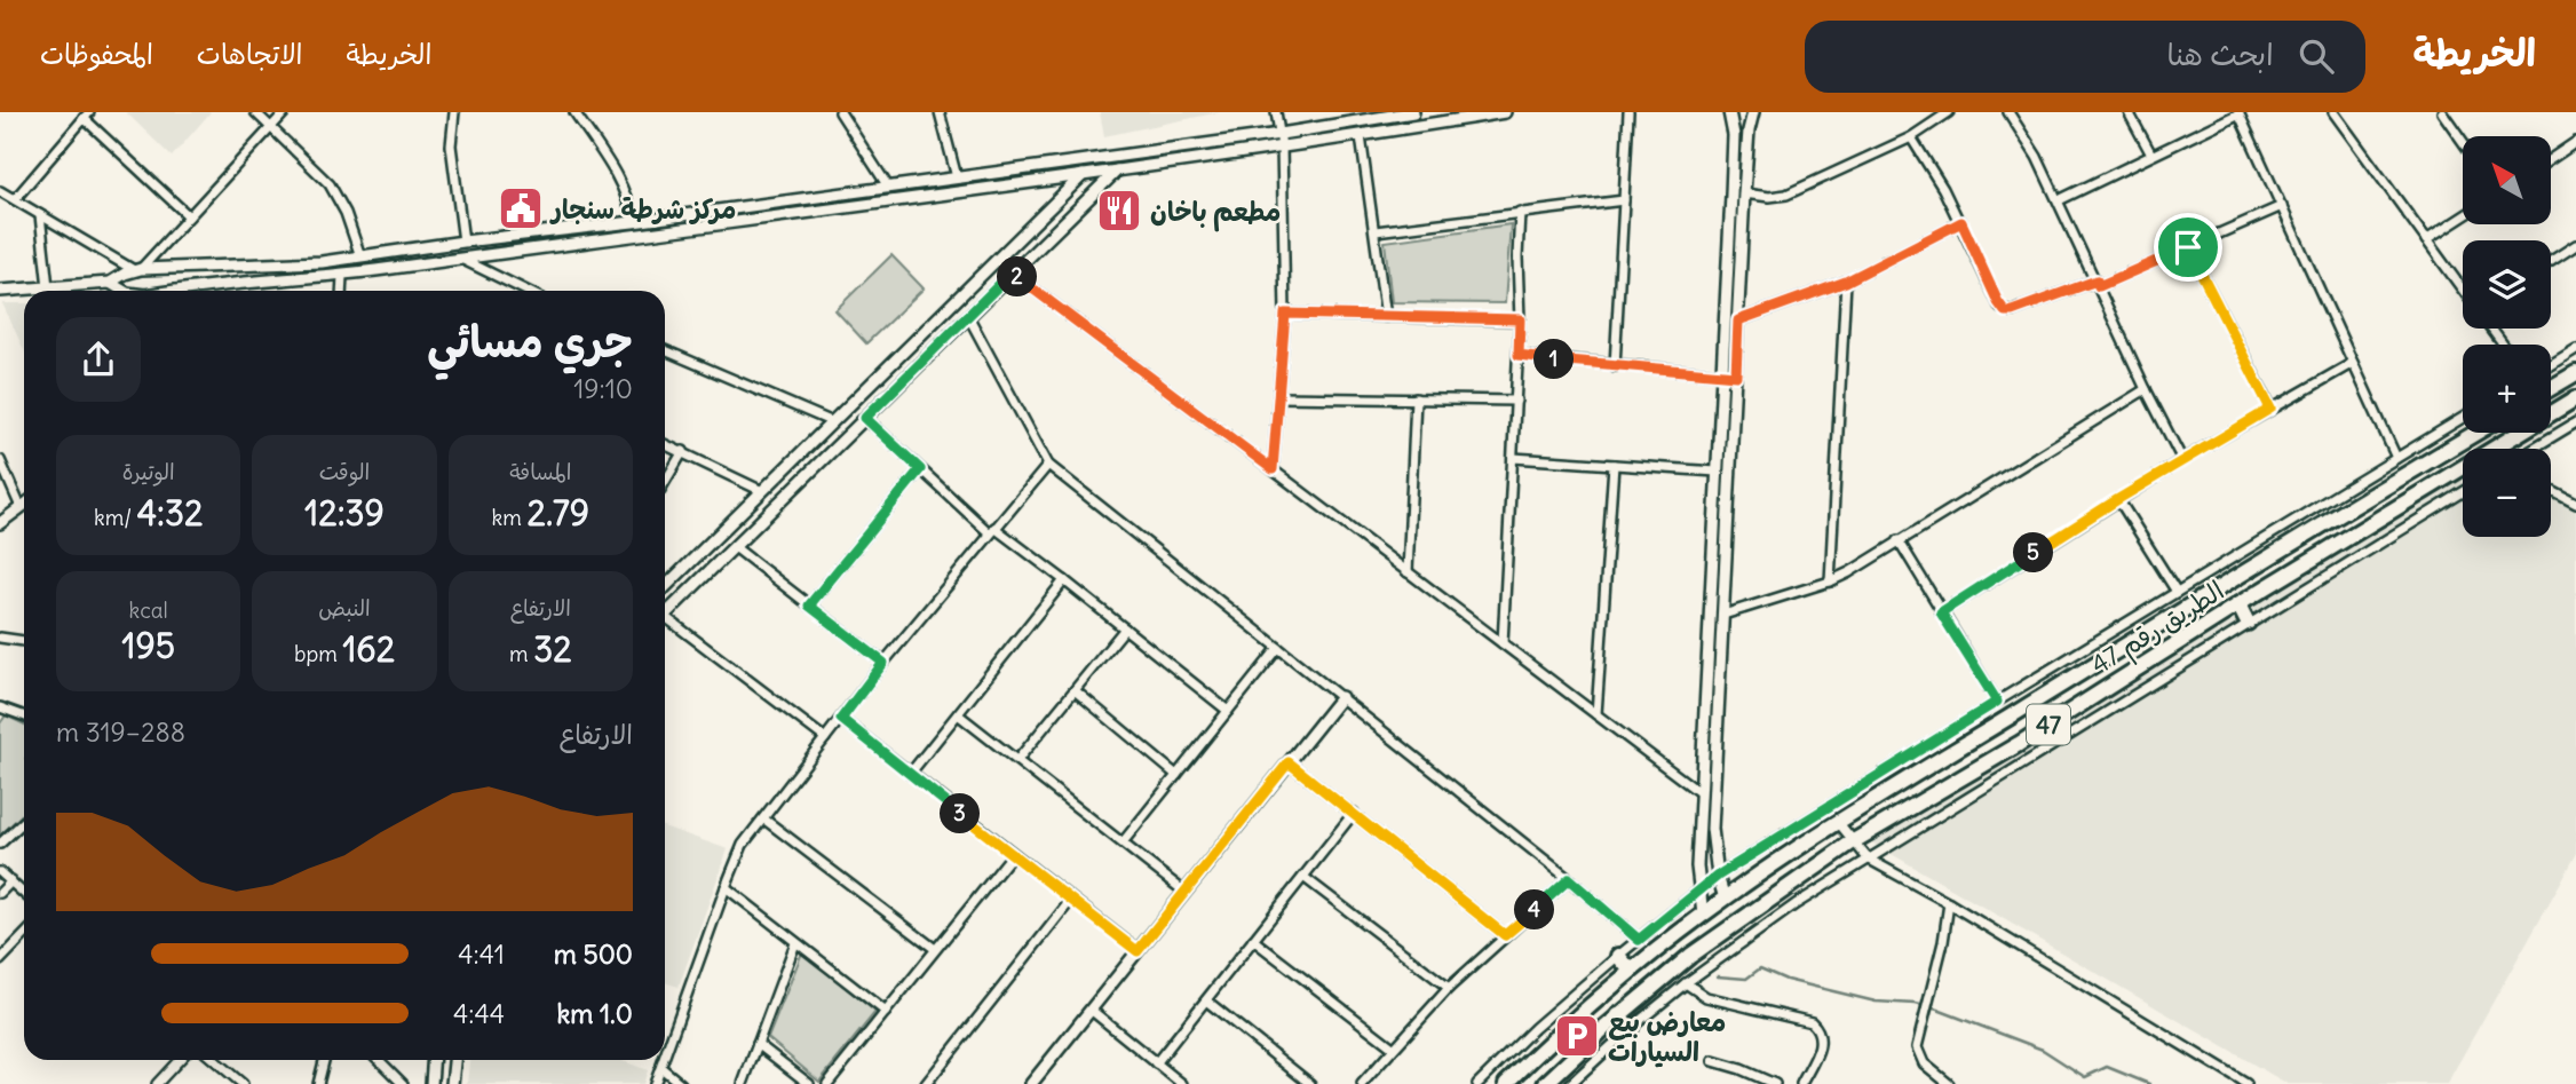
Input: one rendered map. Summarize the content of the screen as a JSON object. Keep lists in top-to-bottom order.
{
  "streets": {
    "highway": ["الطريق رقم 47", "47"]
  },
  "places": {
    "public building": ["مركز شرطة سنجار"],
    "restaurant": ["مطعم باخان"],
    "parking": ["معارض بيع السيارات"]
  },
  "north": "top left",
  "page": {
    "header": "الخريطة",
    "search": "ابحث هنا",
    "nav": ["الخريطة", "الاتجاهات", "المحفوظات"],
    "map_buttons": ["+", "−"],
    "pins": [
      "2",
      "1",
      "5",
      "3",
      "4"
    ],
    "heading": ["جري مسائي", "19:10"],
    "stats": [
      ["المسافة", "2.79 km"],
      ["الوقت", "12:39"],
      ["الوتيرة", "4:32 /km"],
      ["الارتفاع", "32 m"],
      ["النبض", "162 bpm"],
      ["kcal", "195"]
    ],
    "chart": ["الارتفاع", "288–319 m"],
    "list": [
      {
        "name": "500 m",
        "note": "4:41"
      },
      {
        "name": "1.0 km",
        "note": "4:44"
      }
    ]
  }
}
